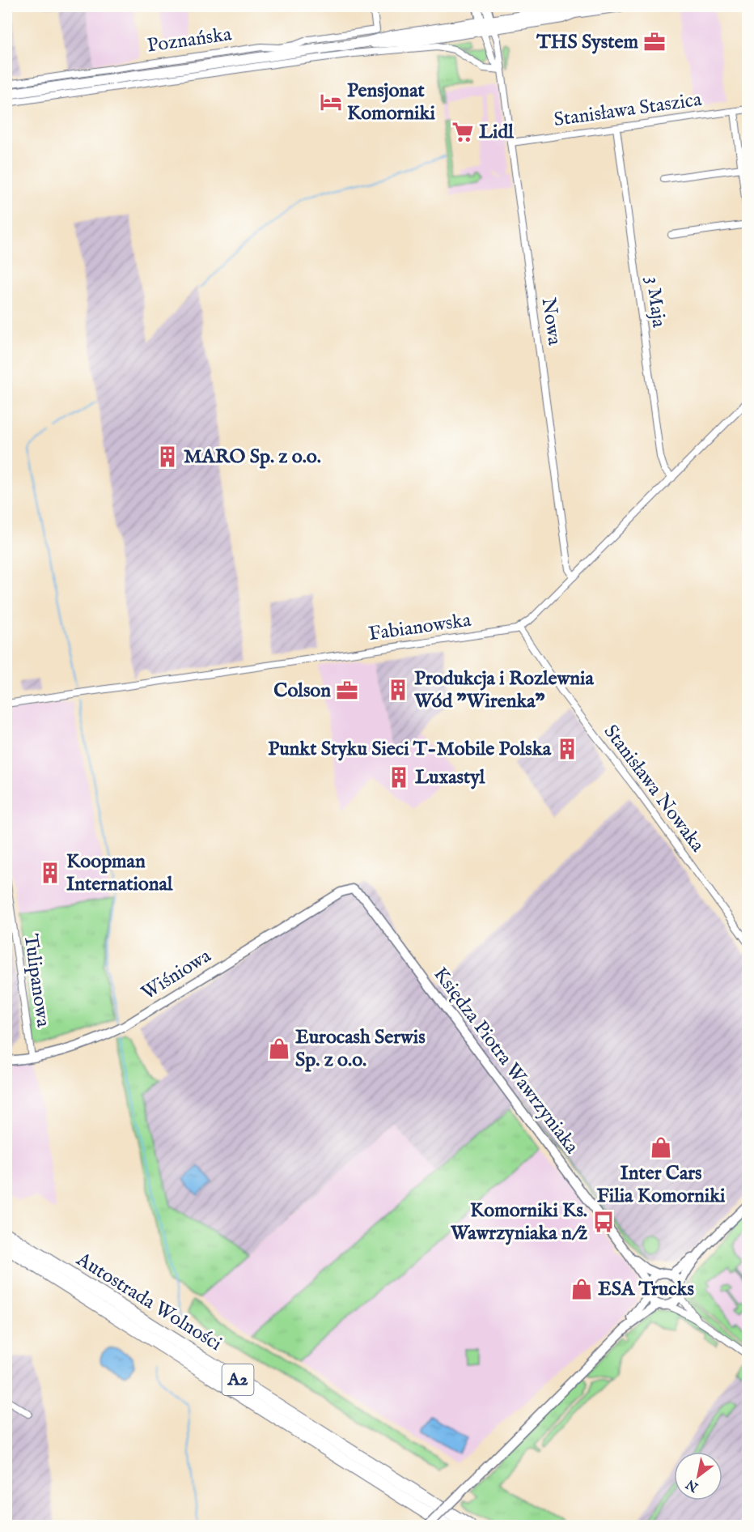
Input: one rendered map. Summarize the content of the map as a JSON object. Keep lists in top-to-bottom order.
{
  "streets": {
    "highway": ["Autostrada Wolności", "A2"],
    "main road": ["Poznańska"],
    "street": [
      "Stanisława Staszica",
      "3 Maja",
      "Nowa",
      "Fabianowska",
      "Stanisława Nowaka",
      "Wiśniowa",
      "Tulipanowa",
      "Księdza Piotra Wawrzyniaka"
    ]
  },
  "crossings": [
    ["Poznańska", "Nowa"],
    ["Stanisława Staszica", "3 Maja"],
    ["Stanisława Staszica", "Nowa"],
    ["Fabianowska", "Stanisława Nowaka"],
    ["Wiśniowa", "Tulipanowa"],
    ["Wiśniowa", "Księdza Piotra Wawrzyniaka"]
  ],
  "places": {
    "office": ["THS System", "Colson"],
    "hotel": ["Pensjonat Komorniki"],
    "supermarket": ["Lidl"],
    "building": [
      "MARO Sp. z o.o.",
      "Produkcja i Rozlewnia Wód \"Wirenka\"",
      "Punkt Styku Sieci T-Mobile Polska",
      "Luxastyl",
      "Koopman International"
    ],
    "shop": ["Eurocash Serwis Sp. z o.o.", "Inter Cars Filia Komorniki", "ESA Trucks"],
    "bus stop": ["Komorniki Ks. Wawrzyniaka n/ż"]
  },
  "north": "bottom left"
}
